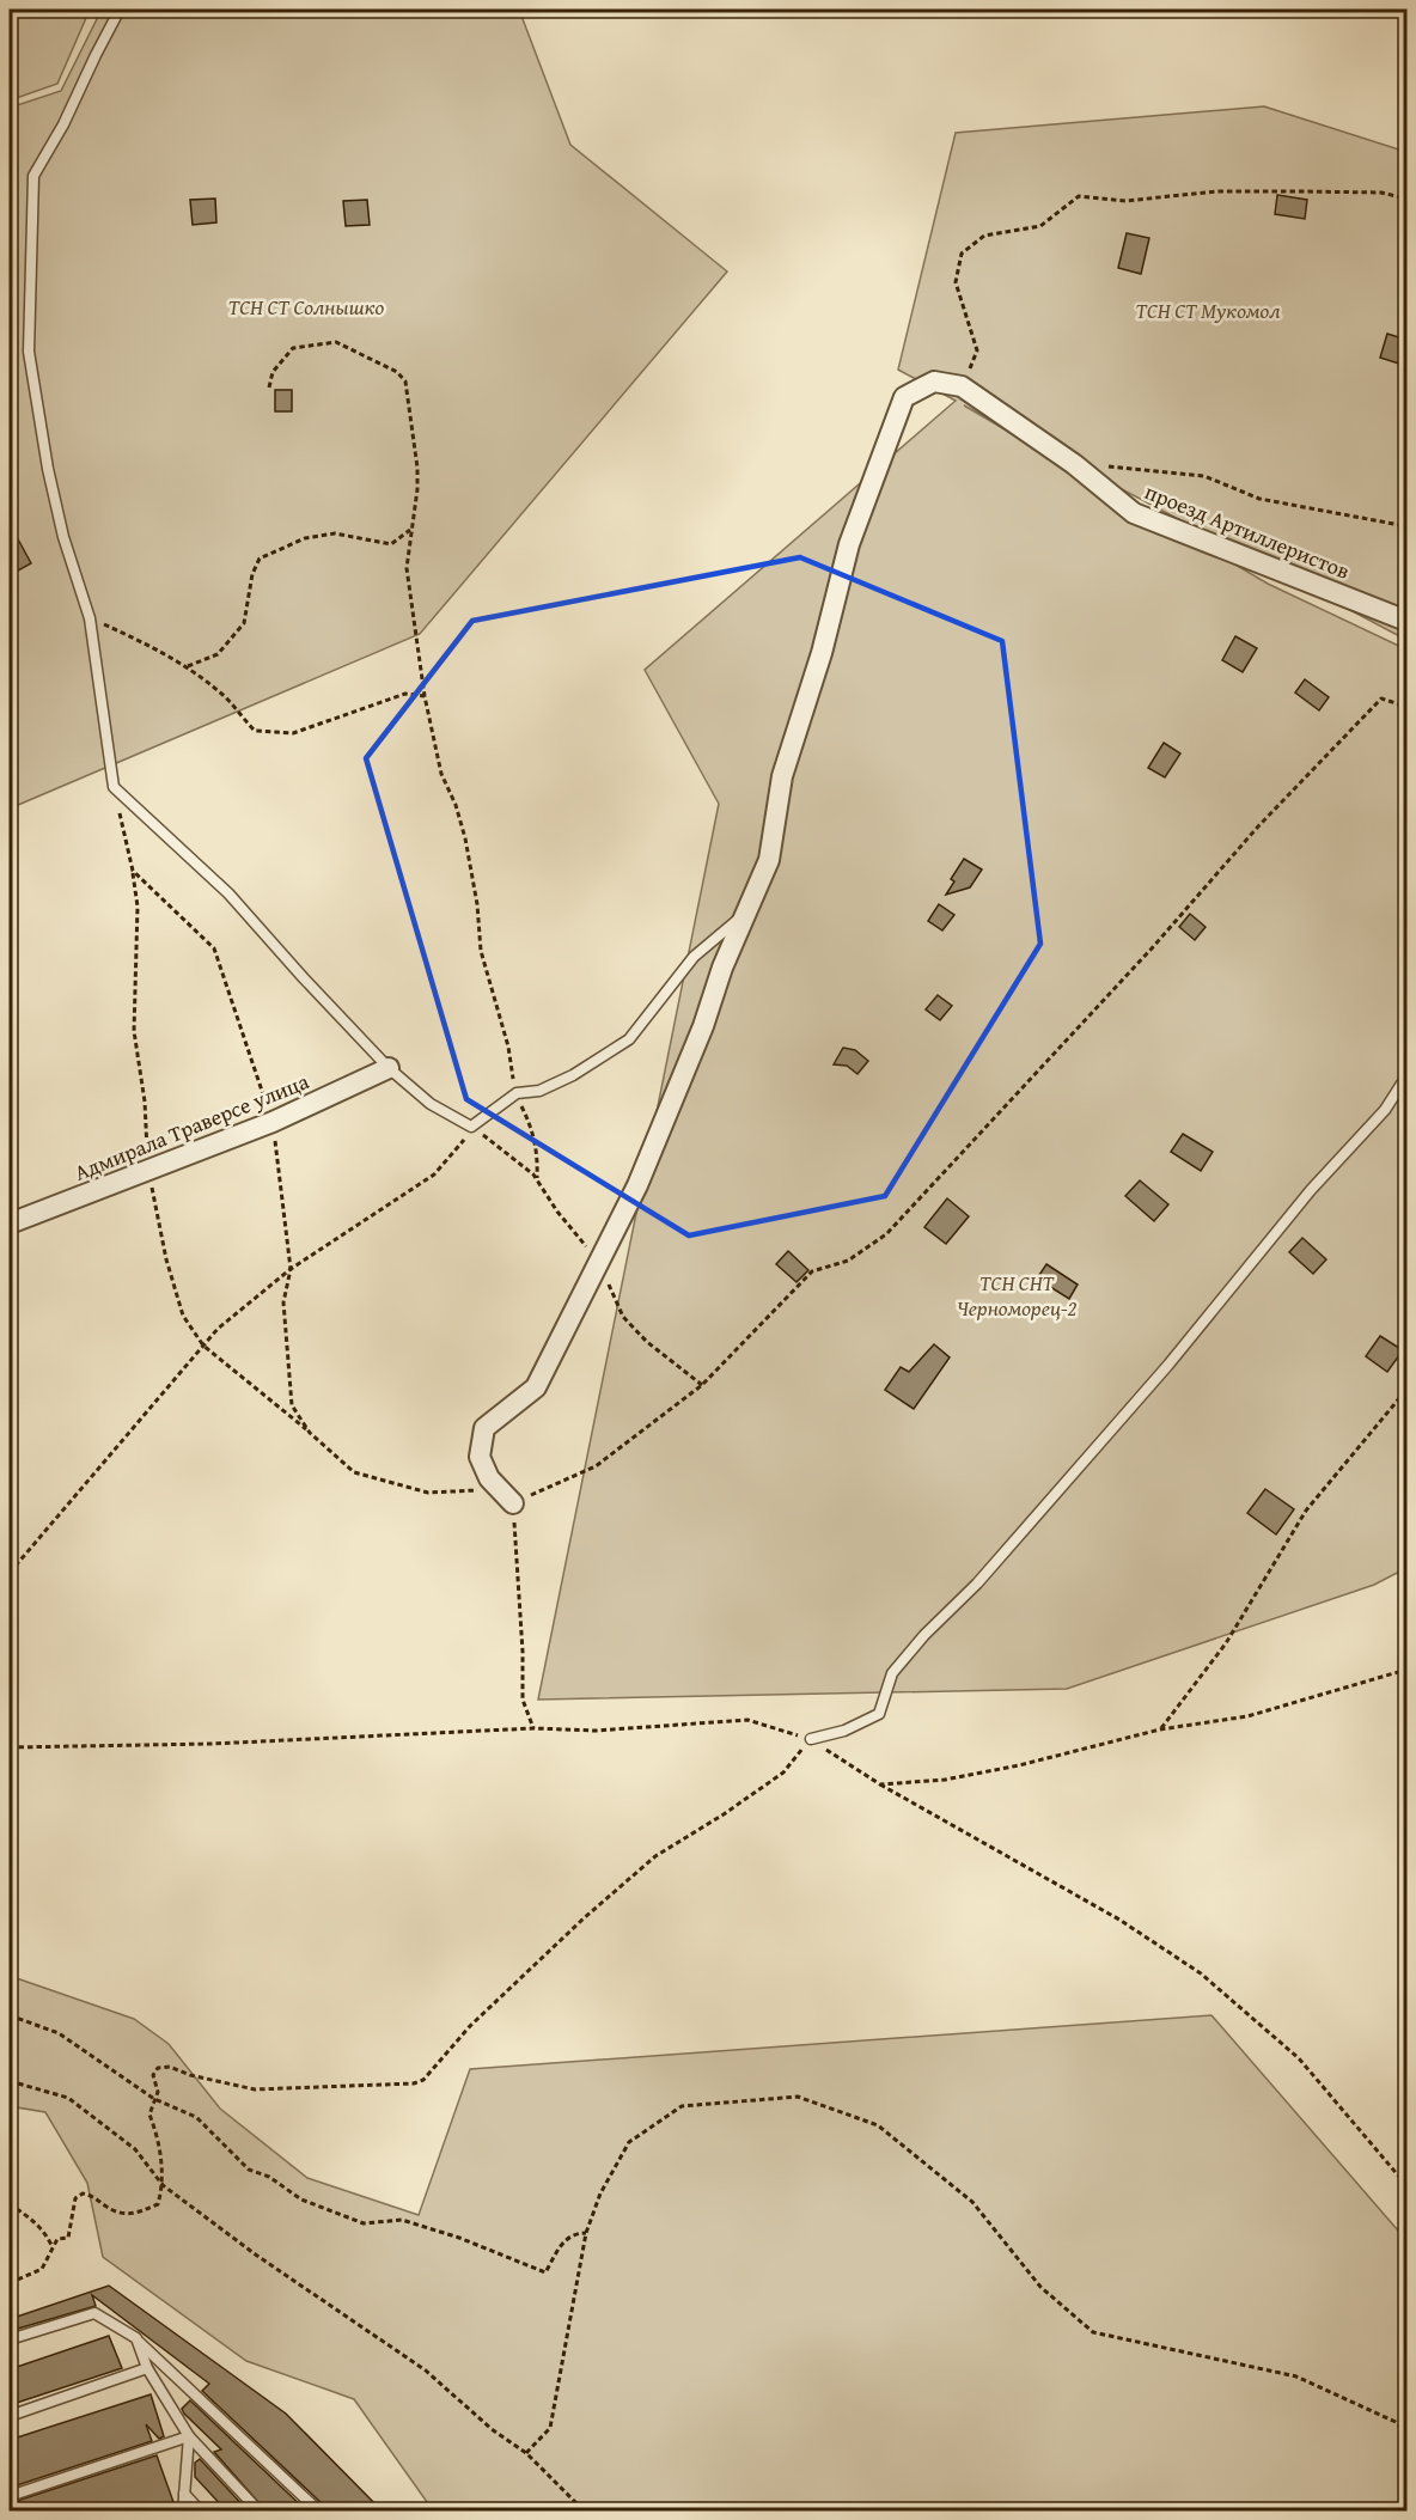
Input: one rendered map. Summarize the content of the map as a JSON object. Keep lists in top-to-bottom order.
{
  "streets": {
    "street": ["проезд Артиллеристов", "Адмирала Траверсе улица"]
  },
  "parks": ["ТСН СТ Солнышко", "ТСН СТ Мукомол", "ТСН СНТ Черноморец-2"]
}
